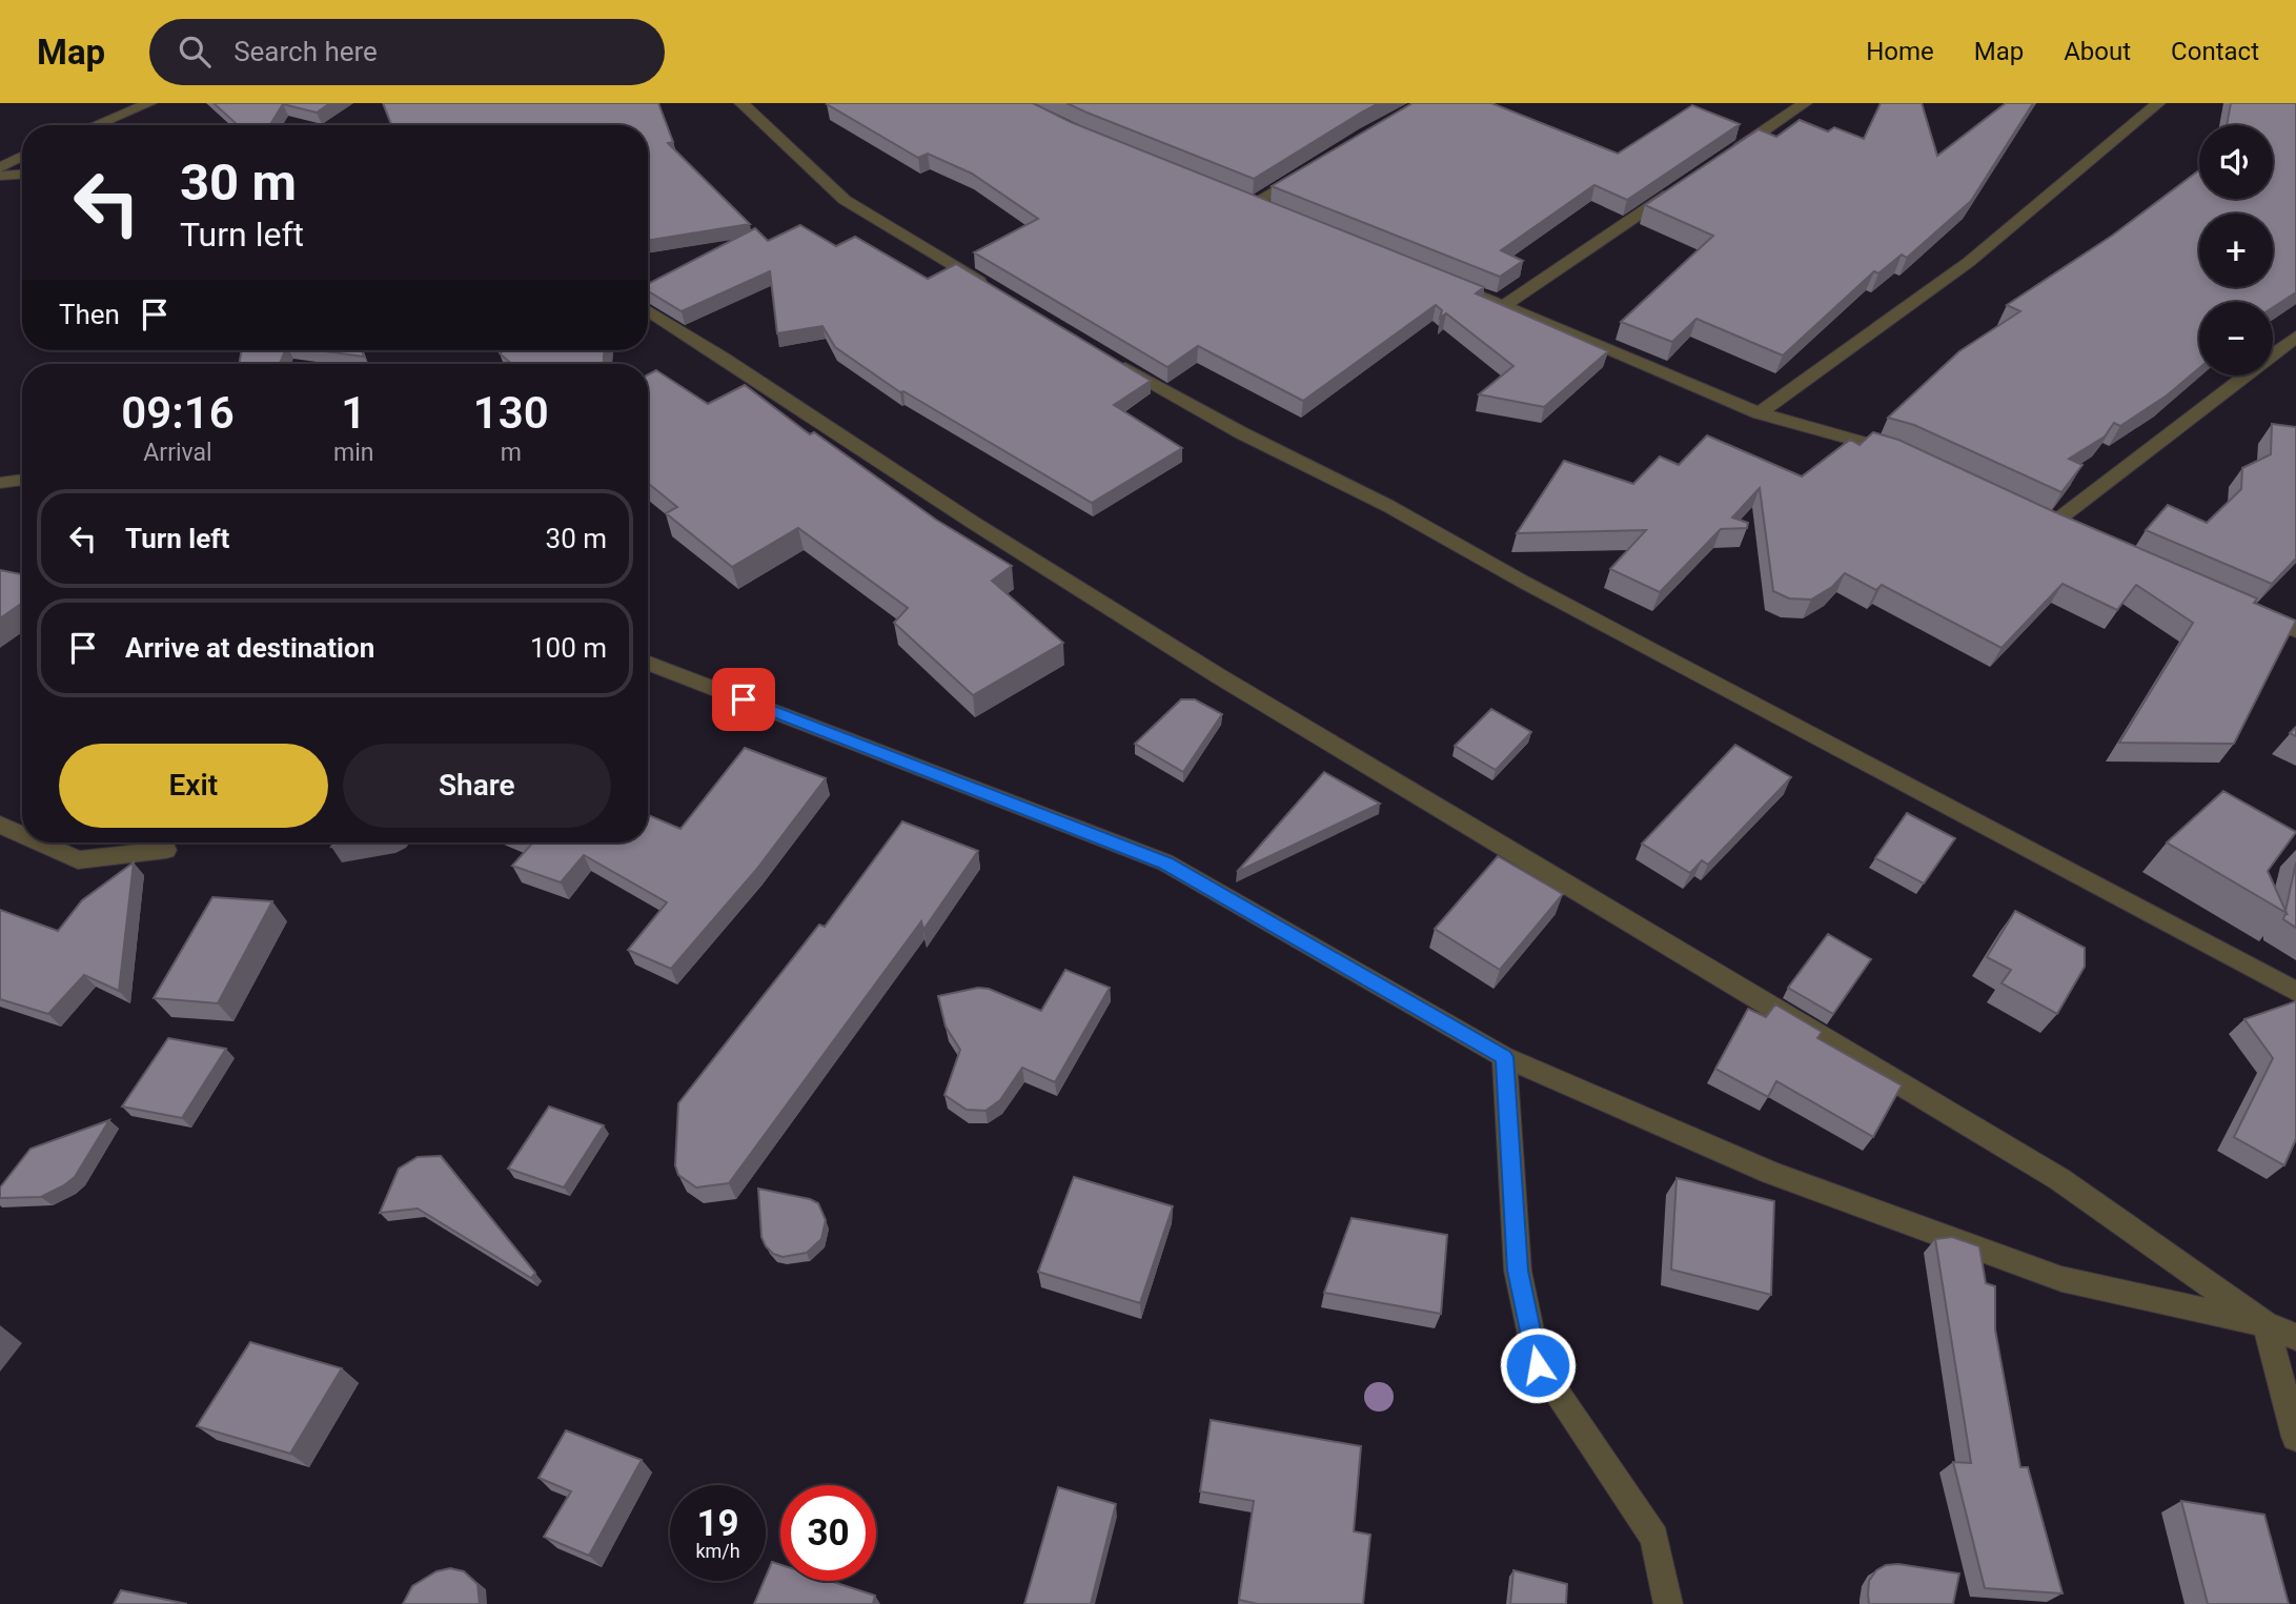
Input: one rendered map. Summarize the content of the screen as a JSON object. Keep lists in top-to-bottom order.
{
  "page": {
    "header": "Map",
    "search": "Search here",
    "nav": [
      "Home",
      "Map",
      "About",
      "Contact"
    ],
    "map_buttons": ["+", "−"],
    "turn": ["30 m", "Turn left"],
    "then": "Then",
    "eta": [
      "09:16",
      "Arrival",
      "1",
      "min",
      "130",
      "m"
    ],
    "list": [
      {
        "name": "Turn left",
        "value": "30 m"
      },
      {
        "name": "Arrive at destination",
        "value": "100 m"
      }
    ],
    "buttons": ["Exit", "Share"],
    "speed": "19 km/h",
    "limit": "30"
  }
}
